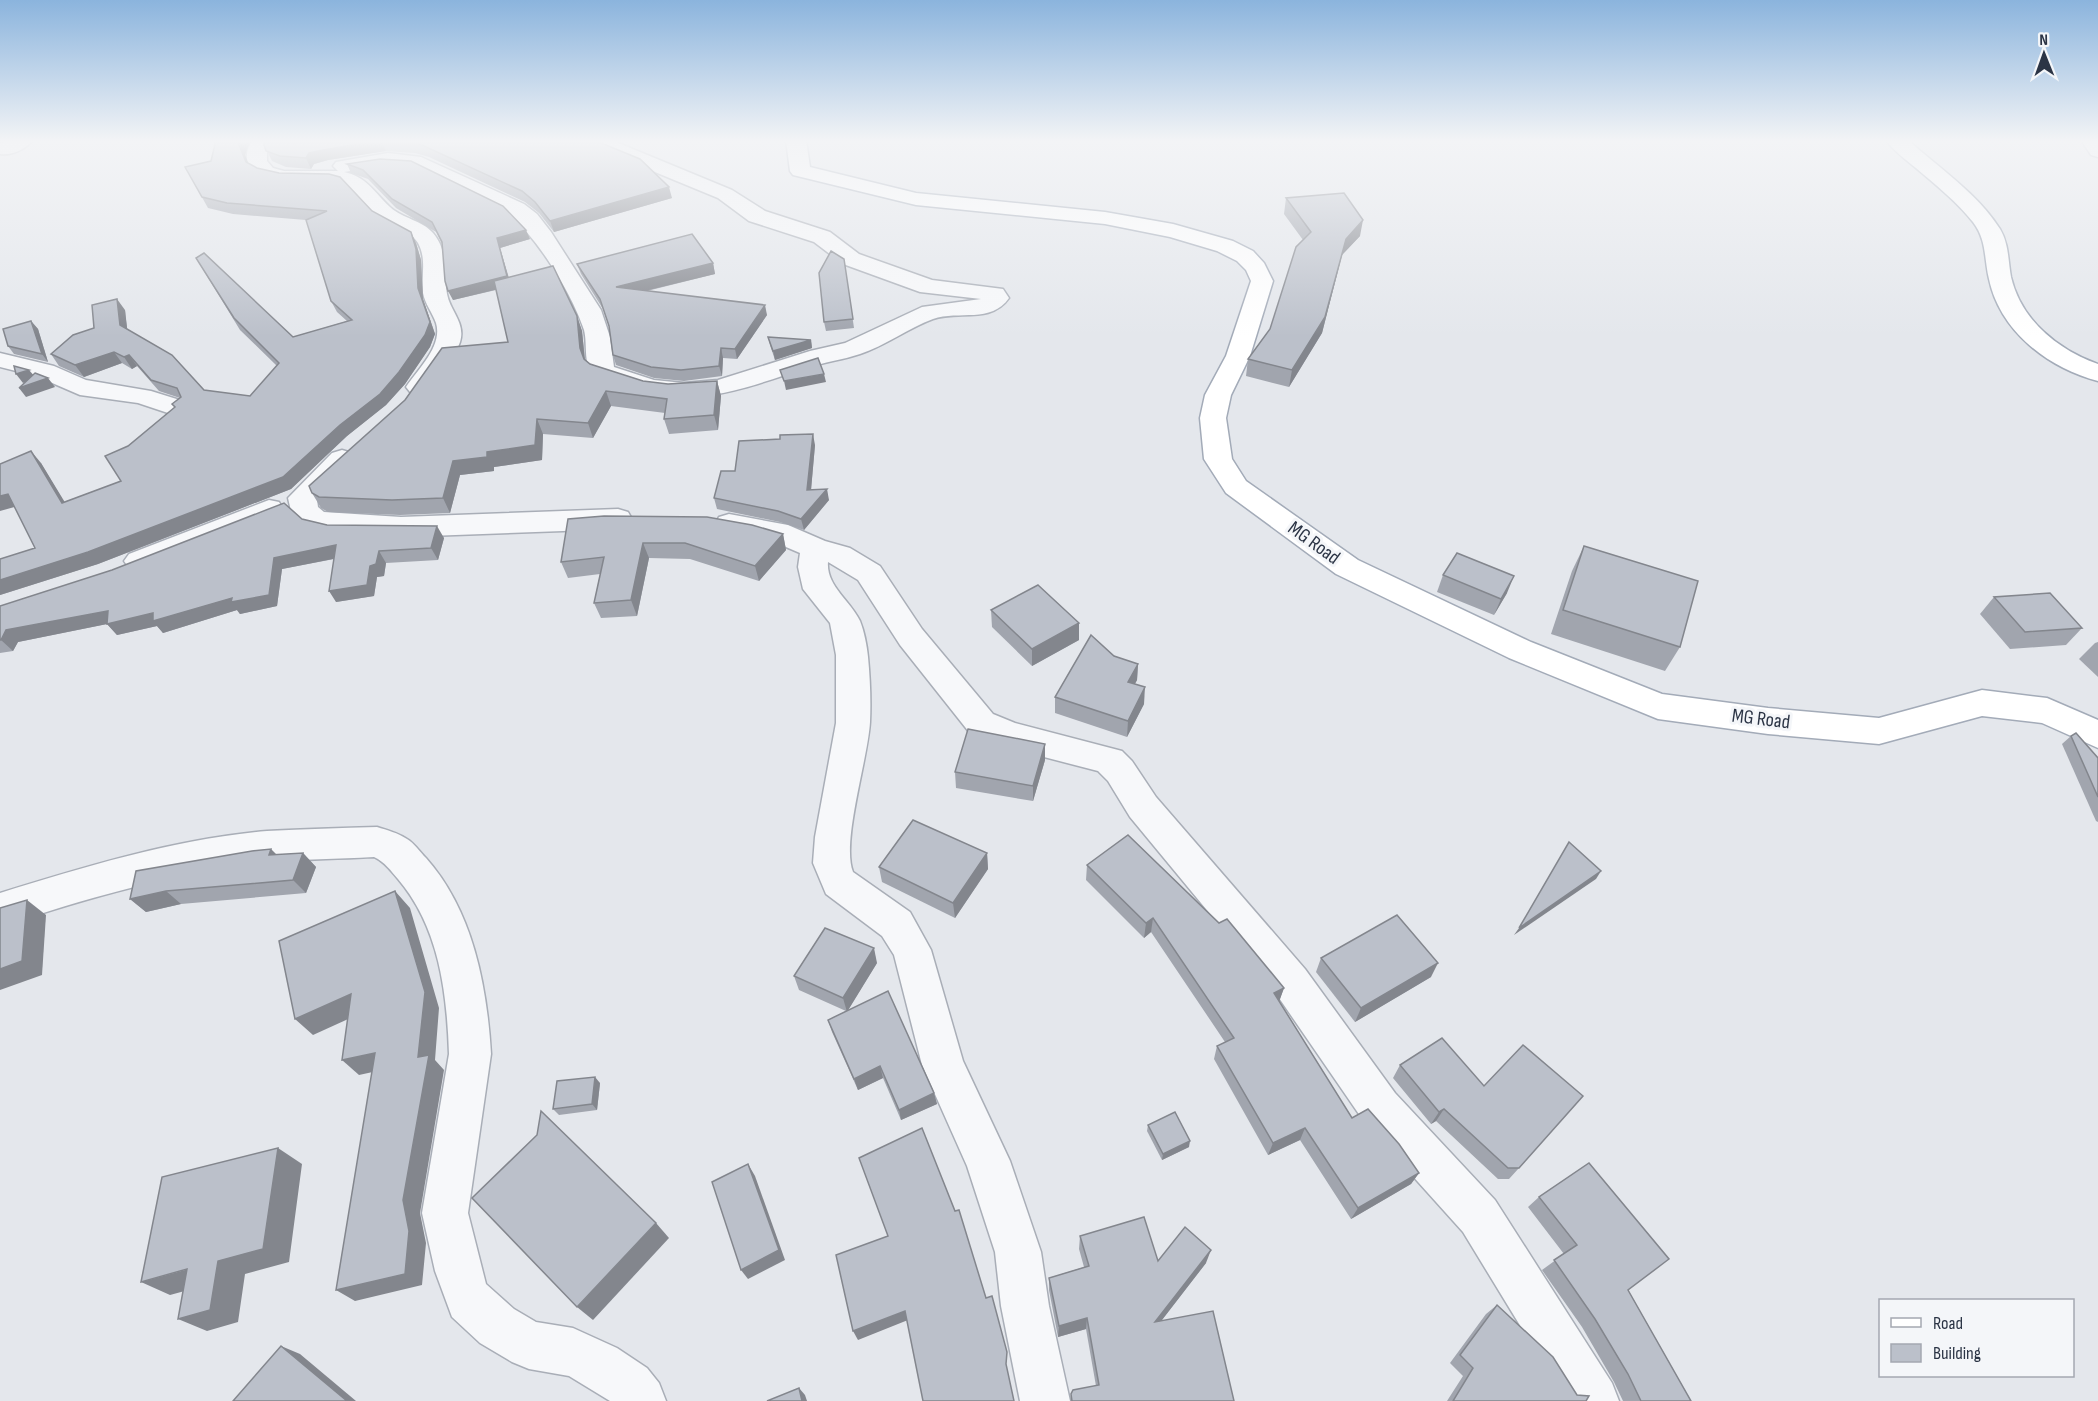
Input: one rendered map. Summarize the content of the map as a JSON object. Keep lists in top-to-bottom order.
{
  "streets": {
    "main road": ["MG Road"]
  },
  "legend": ["Road", "Building"],
  "north": "top"
}
